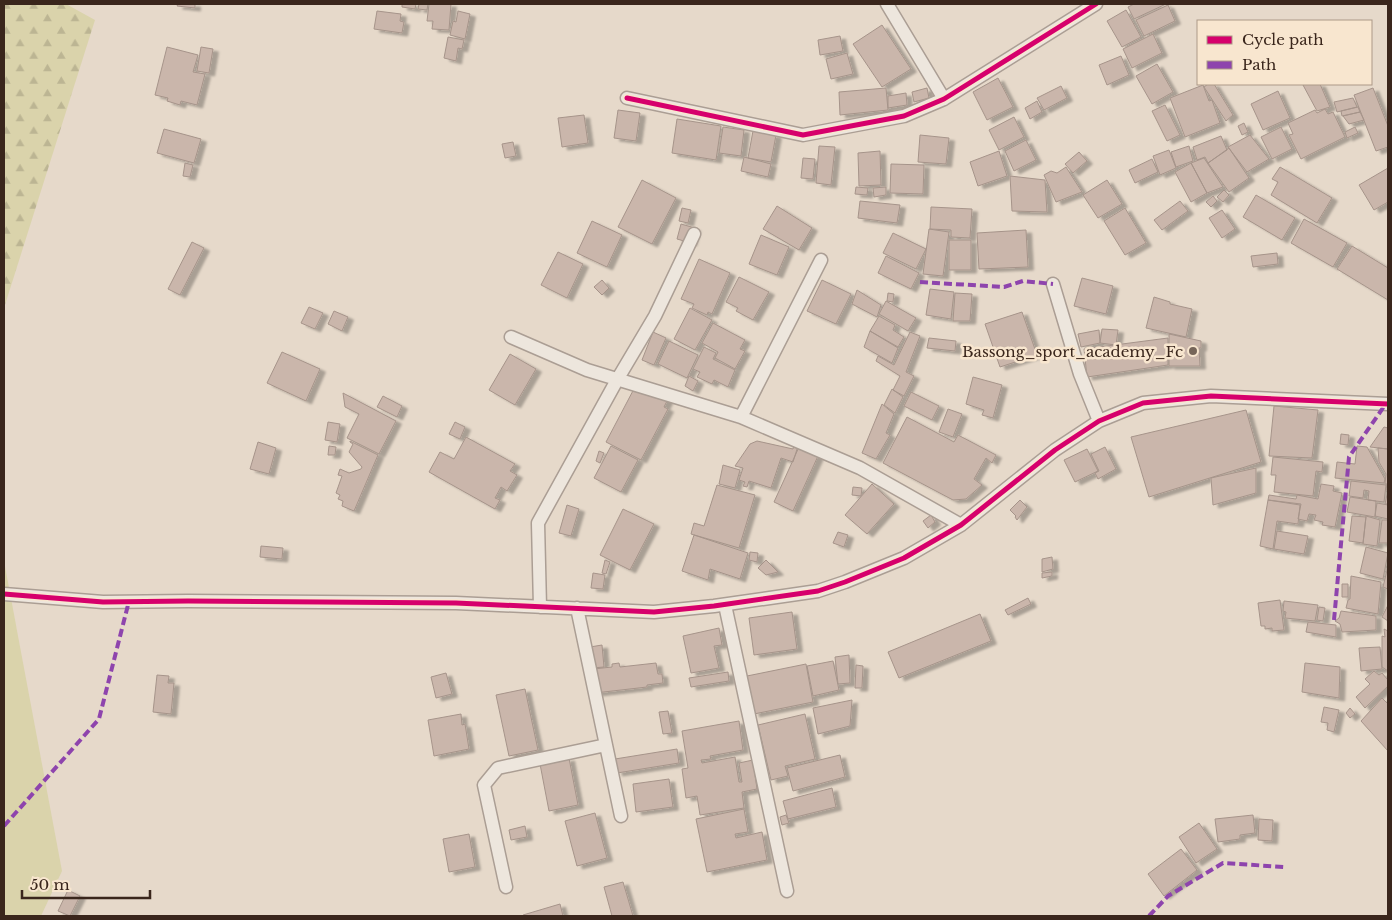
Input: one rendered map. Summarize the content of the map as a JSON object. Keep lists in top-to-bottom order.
{
  "places": ["Bassong_sport_academy_Fc"],
  "legend": ["Cycle path", "Path"],
  "scale_bar": "50 m"
}
